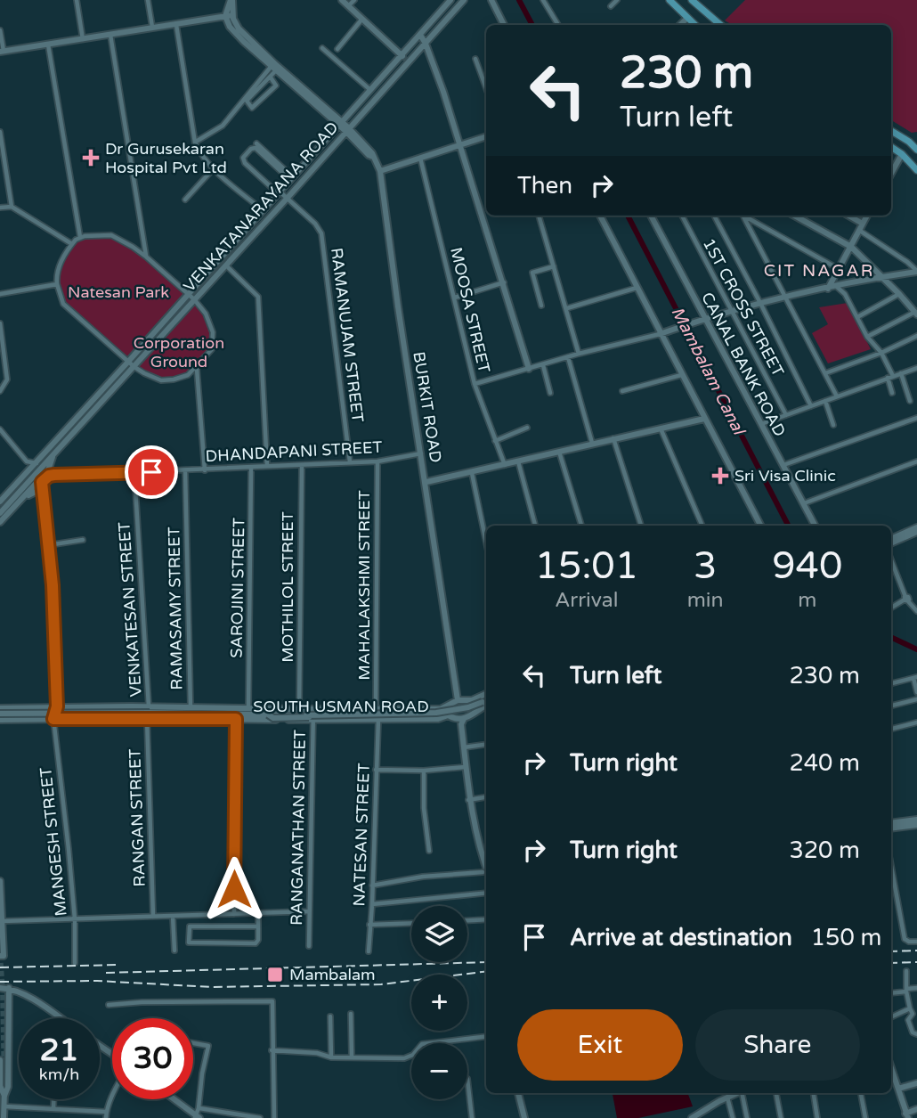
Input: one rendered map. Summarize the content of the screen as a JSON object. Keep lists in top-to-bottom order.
{
  "streets": {
    "street": [
      "VENKATANARAYANA ROAD",
      "1ST CROSS STREET",
      "MOOSA STREET",
      "RAMANUJAM STREET",
      "CANAL BANK ROAD",
      "BURKIT ROAD",
      "DHANDAPANI STREET",
      "MAHALAKSHMI STREET",
      "MOTHILOL STREET",
      "SAROJINI STREET",
      "RAMASAMY STREET",
      "VENKATESAN STREET",
      "SOUTH USMAN ROAD",
      "RANGAN STREET",
      "RANGANATHAN STREET",
      "NATESAN STREET",
      "MANGESH STREET"
    ]
  },
  "crossings": [
    ["VENKATANARAYANA ROAD", "RAMANUJAM STREET"],
    ["VENKATANARAYANA ROAD", "BURKIT ROAD"],
    ["VENKATANARAYANA ROAD", "DHANDAPANI STREET"],
    ["RAMANUJAM STREET", "DHANDAPANI STREET"],
    ["BURKIT ROAD", "DHANDAPANI STREET"],
    ["BURKIT ROAD", "SOUTH USMAN ROAD"],
    ["DHANDAPANI STREET", "MAHALAKSHMI STREET"],
    ["DHANDAPANI STREET", "MOTHILOL STREET"],
    ["DHANDAPANI STREET", "SAROJINI STREET"],
    ["DHANDAPANI STREET", "RAMASAMY STREET"],
    ["DHANDAPANI STREET", "VENKATESAN STREET"],
    ["MAHALAKSHMI STREET", "SOUTH USMAN ROAD"],
    ["MOTHILOL STREET", "SOUTH USMAN ROAD"],
    ["SAROJINI STREET", "SOUTH USMAN ROAD"],
    ["RAMASAMY STREET", "SOUTH USMAN ROAD"],
    ["VENKATESAN STREET", "SOUTH USMAN ROAD"],
    ["VENKATESAN STREET", "RANGAN STREET"],
    ["SOUTH USMAN ROAD", "RANGAN STREET"],
    ["SOUTH USMAN ROAD", "RANGANATHAN STREET"],
    ["SOUTH USMAN ROAD", "NATESAN STREET"],
    ["SOUTH USMAN ROAD", "MANGESH STREET"]
  ],
  "districts": ["CIT NAGAR"],
  "water": ["Mambalam Canal"],
  "parks": ["Natesan Park", "Corporation Ground"],
  "places": {
    "health": ["Dr Gurusekaran Hospital Pvt Ltd", "Sri Visa Clinic"],
    "transit": ["Mambalam"]
  },
  "page": {
    "turn": ["230 m", "Turn left"],
    "then": "Then",
    "eta": [
      "15:01",
      "Arrival",
      "3",
      "min",
      "940",
      "m"
    ],
    "list": [
      {
        "name": "Turn left",
        "value": "230 m"
      },
      {
        "name": "Turn right",
        "value": "240 m"
      },
      {
        "name": "Turn right",
        "value": "320 m"
      },
      {
        "name": "Arrive at destination",
        "value": "150 m"
      }
    ],
    "map_buttons": ["+", "−"],
    "buttons": ["Exit", "Share"],
    "speed": "21 km/h",
    "limit": "30"
  }
}
